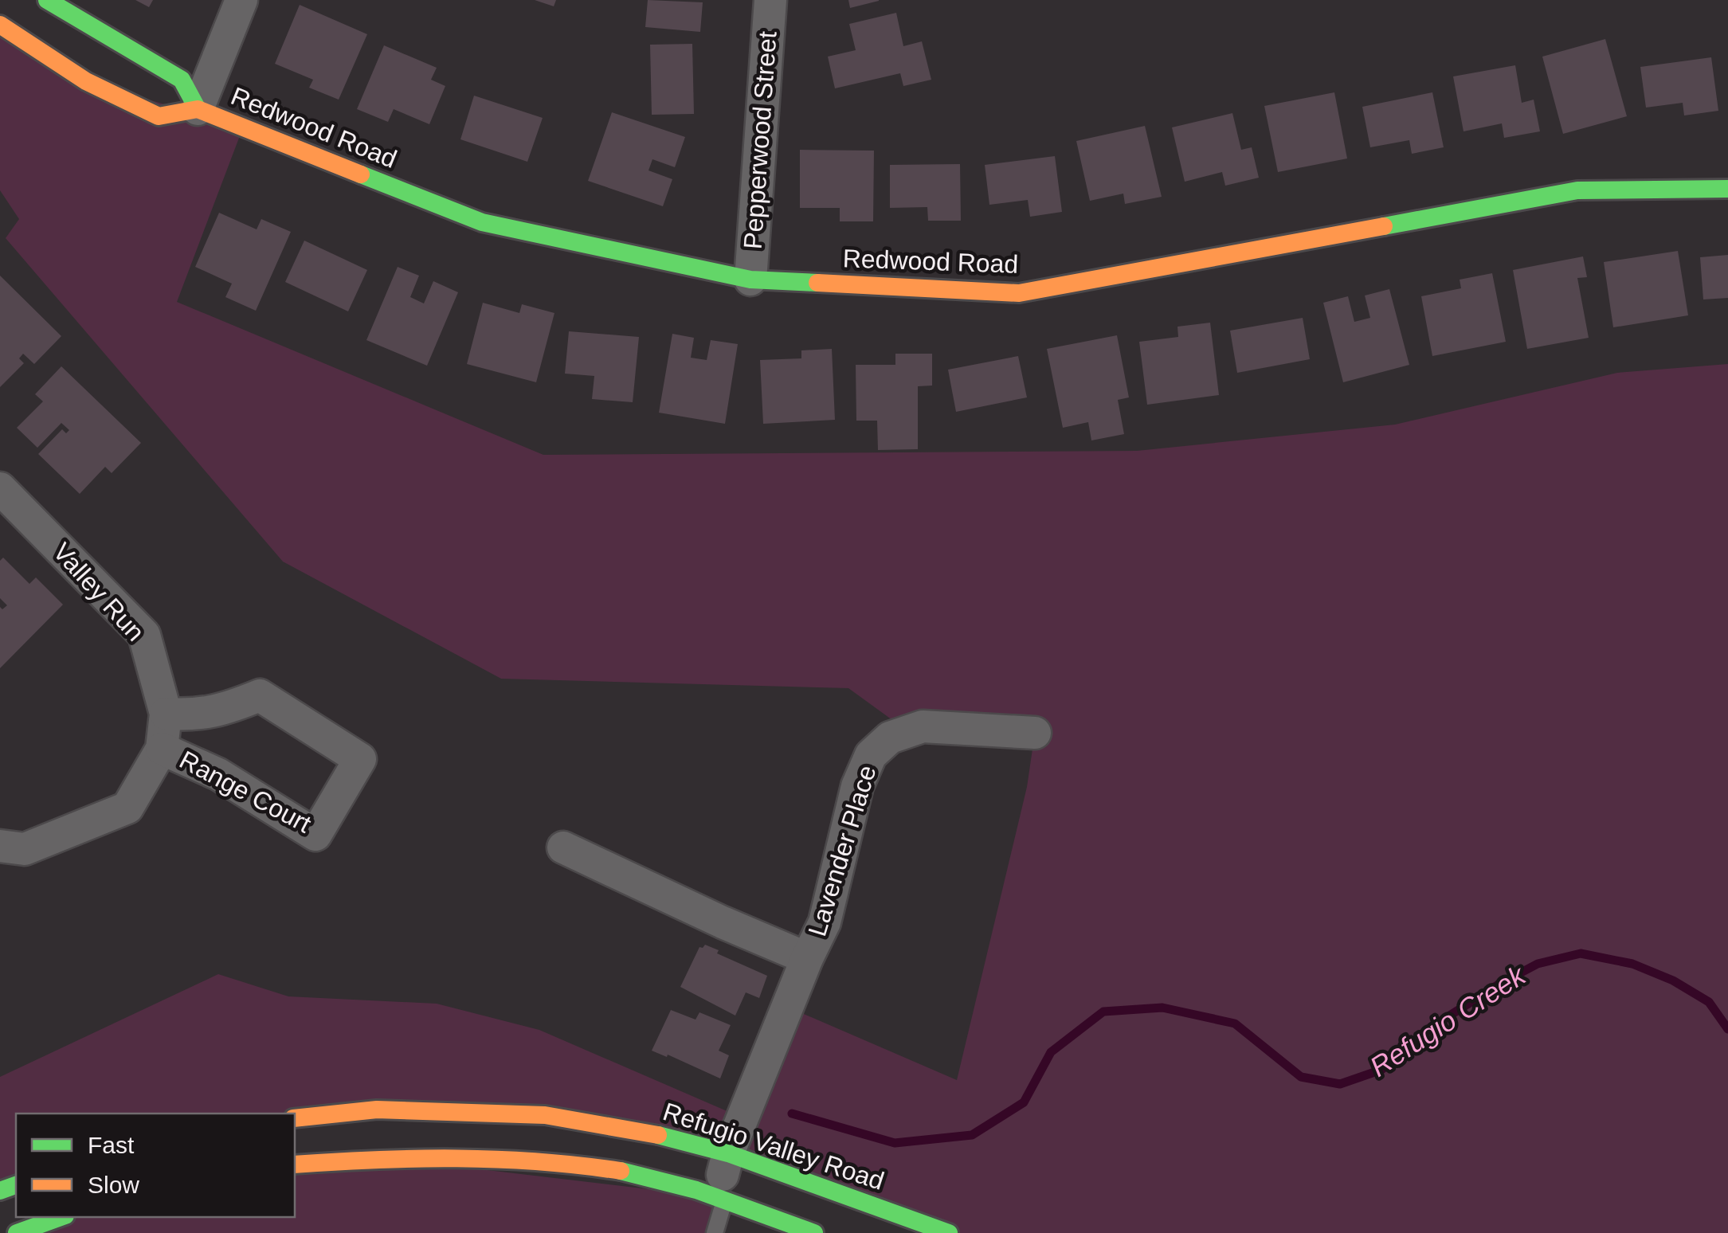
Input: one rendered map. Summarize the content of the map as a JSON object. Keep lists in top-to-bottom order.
{
  "streets": {
    "street": [
      "Redwood Road",
      "Pepperwood Street",
      "Valley Run",
      "Range Court",
      "Lavender Place",
      "Refugio Valley Road"
    ]
  },
  "crossings": [
    ["Redwood Road", "Pepperwood Street"],
    ["Valley Run", "Range Court"],
    ["Lavender Place", "Refugio Valley Road"]
  ],
  "water": ["Refugio Creek"],
  "legend": ["Fast", "Slow"]
}
